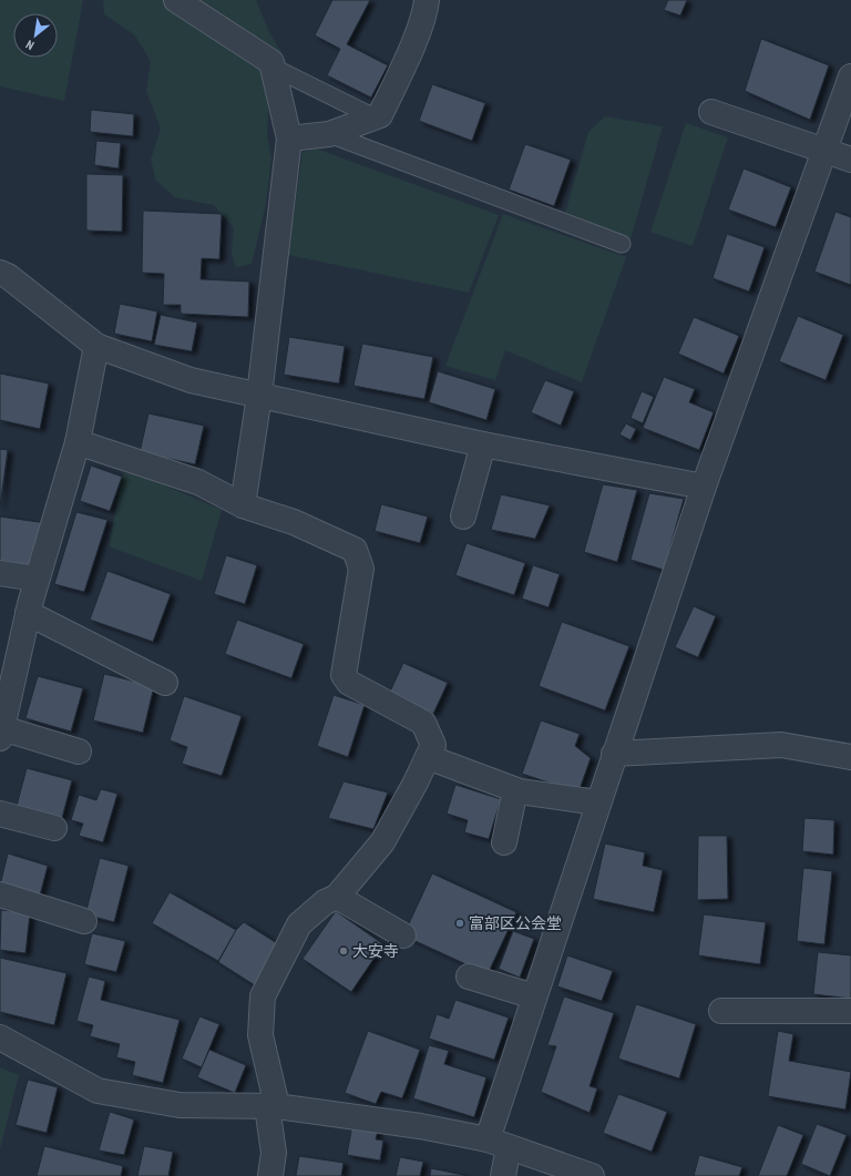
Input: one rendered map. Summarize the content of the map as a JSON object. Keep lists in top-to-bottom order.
{
  "places": ["富部区公会堂", "大安寺"],
  "north": "bottom left"
}
